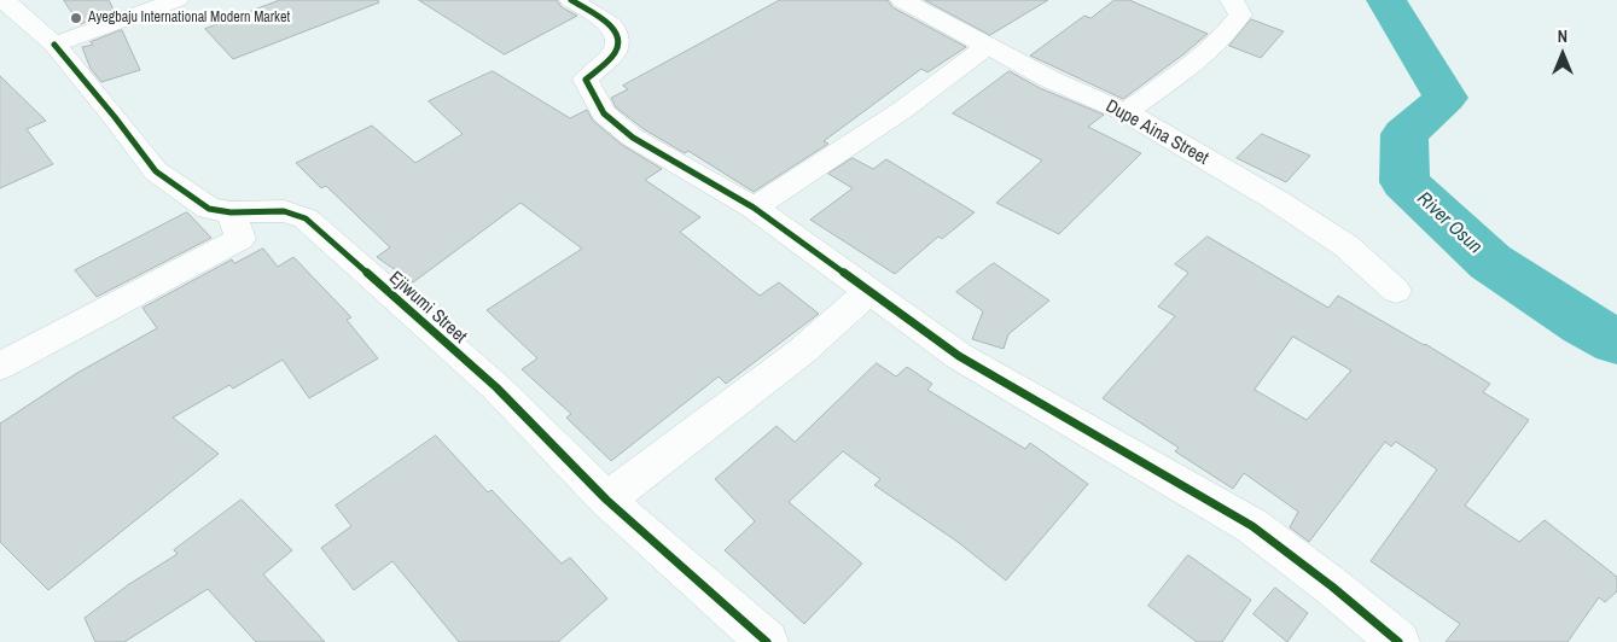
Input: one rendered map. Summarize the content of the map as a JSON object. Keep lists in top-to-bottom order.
{
  "streets": {
    "street": ["Dupe Aina Street", "Ejiwumi Street"]
  },
  "water": ["River Osun"],
  "places": ["Ayegbaju International Modern Market"],
  "north": "top"
}
